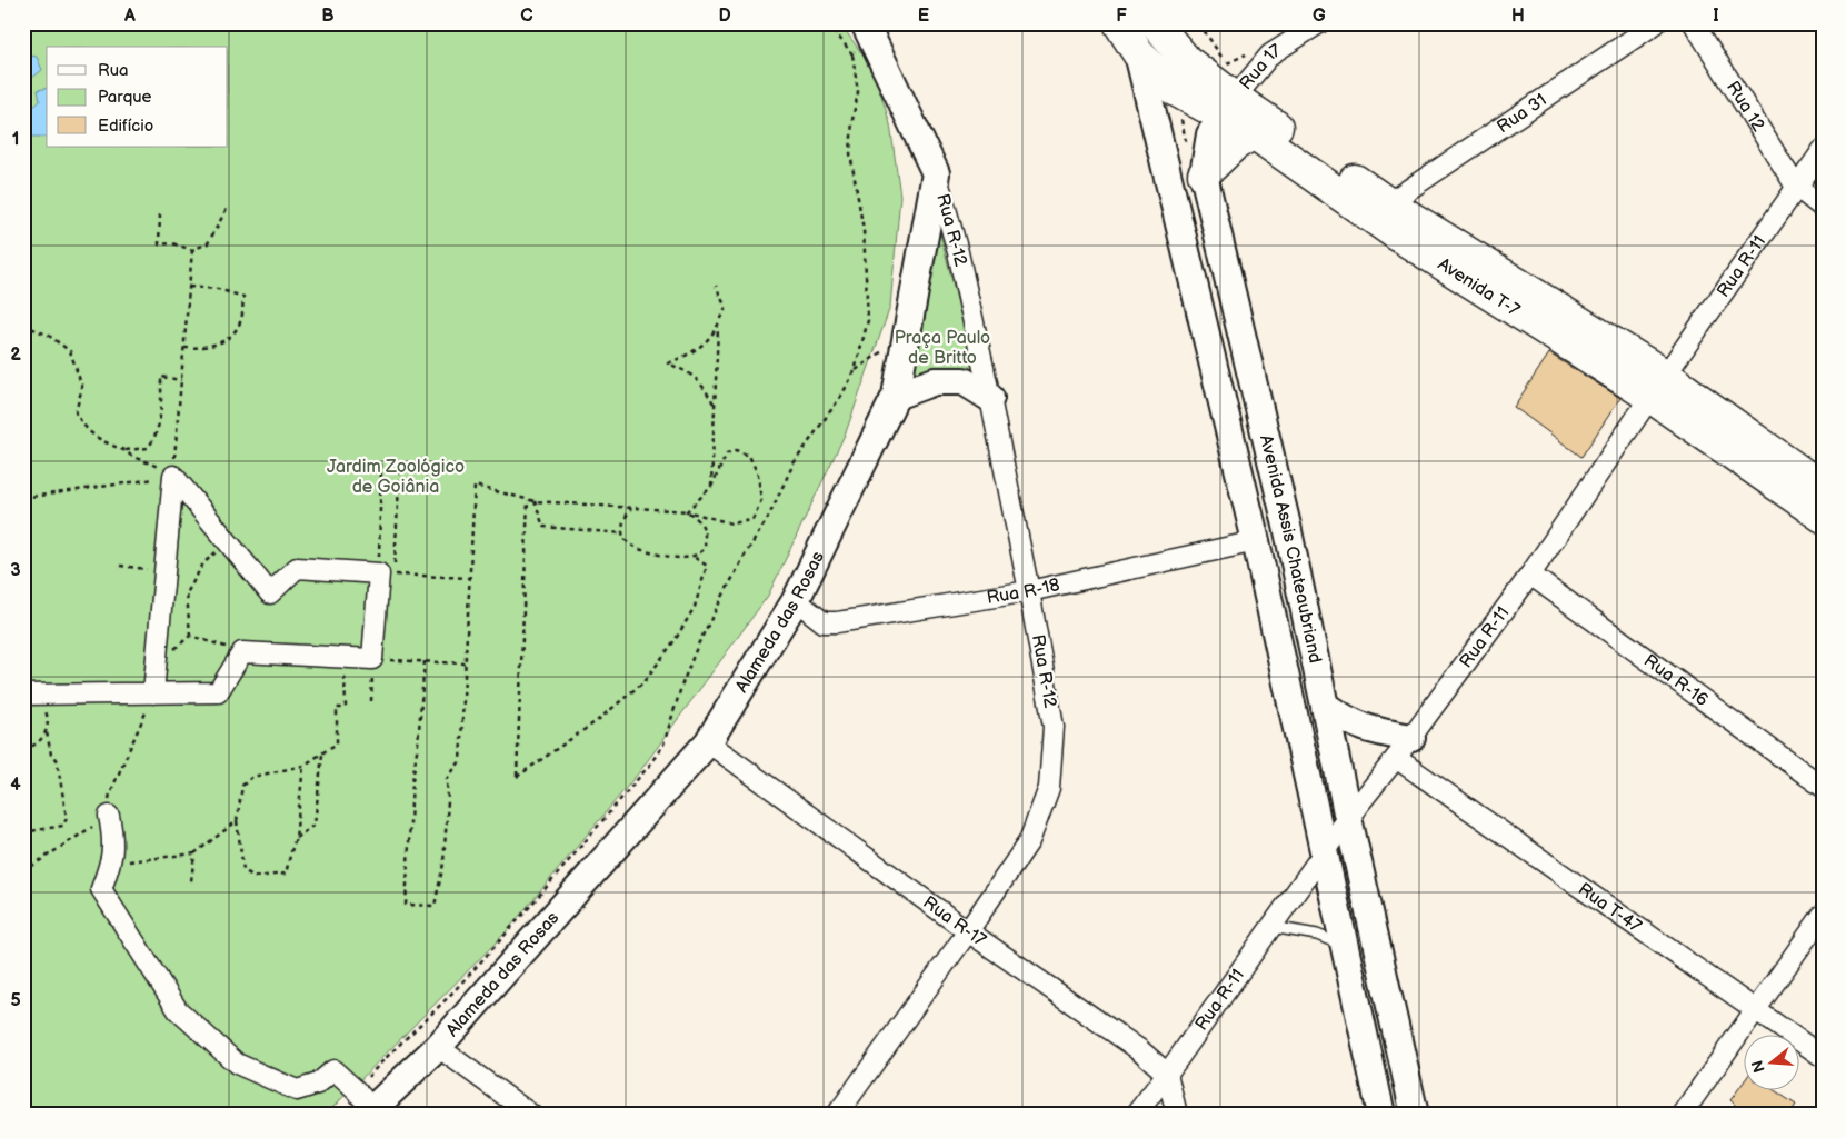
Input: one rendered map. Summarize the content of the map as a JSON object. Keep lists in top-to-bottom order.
{
  "streets": {
    "main road": ["Avenida T-7", "Avenida Assis Chateaubriand", "Alameda das Rosas"],
    "street": [
      "Rua 17",
      "Rua 12",
      "Rua 31",
      "Rua R-12",
      "Rua R-11",
      "Rua R-18",
      "Rua R-16",
      "Rua T-47",
      "Rua R-17"
    ]
  },
  "crossings": [
    ["Rua 17", "Avenida T-7"],
    ["Rua 17", "Avenida Assis Chateaubriand"],
    ["Rua 12", "Rua R-11"],
    ["Rua 31", "Avenida T-7"],
    ["Rua R-12", "Rua R-18"],
    ["Rua R-12", "Alameda das Rosas"],
    ["Rua R-12", "Rua R-17"],
    ["Rua R-11", "Avenida T-7"],
    ["Rua R-11", "Avenida Assis Chateaubriand"],
    ["Rua R-11", "Rua R-16"],
    ["Rua R-11", "Rua T-47"],
    ["Rua R-11", "Rua R-17"],
    ["Avenida T-7", "Avenida Assis Chateaubriand"],
    ["Avenida Assis Chateaubriand", "Rua R-18"],
    ["Rua R-18", "Alameda das Rosas"],
    ["Alameda das Rosas", "Rua R-17"]
  ],
  "parks": ["Praça Paulo de Britto", "Jardim Zoológico de Goiânia"],
  "legend": ["Rua", "Parque", "Edifício"],
  "north": "left",
  "grid": {
    "columns": [
      "A",
      "B",
      "C",
      "D",
      "E",
      "F",
      "G",
      "H",
      "I"
    ],
    "rows": [
      "1",
      "2",
      "3",
      "4",
      "5"
    ]
  }
}
